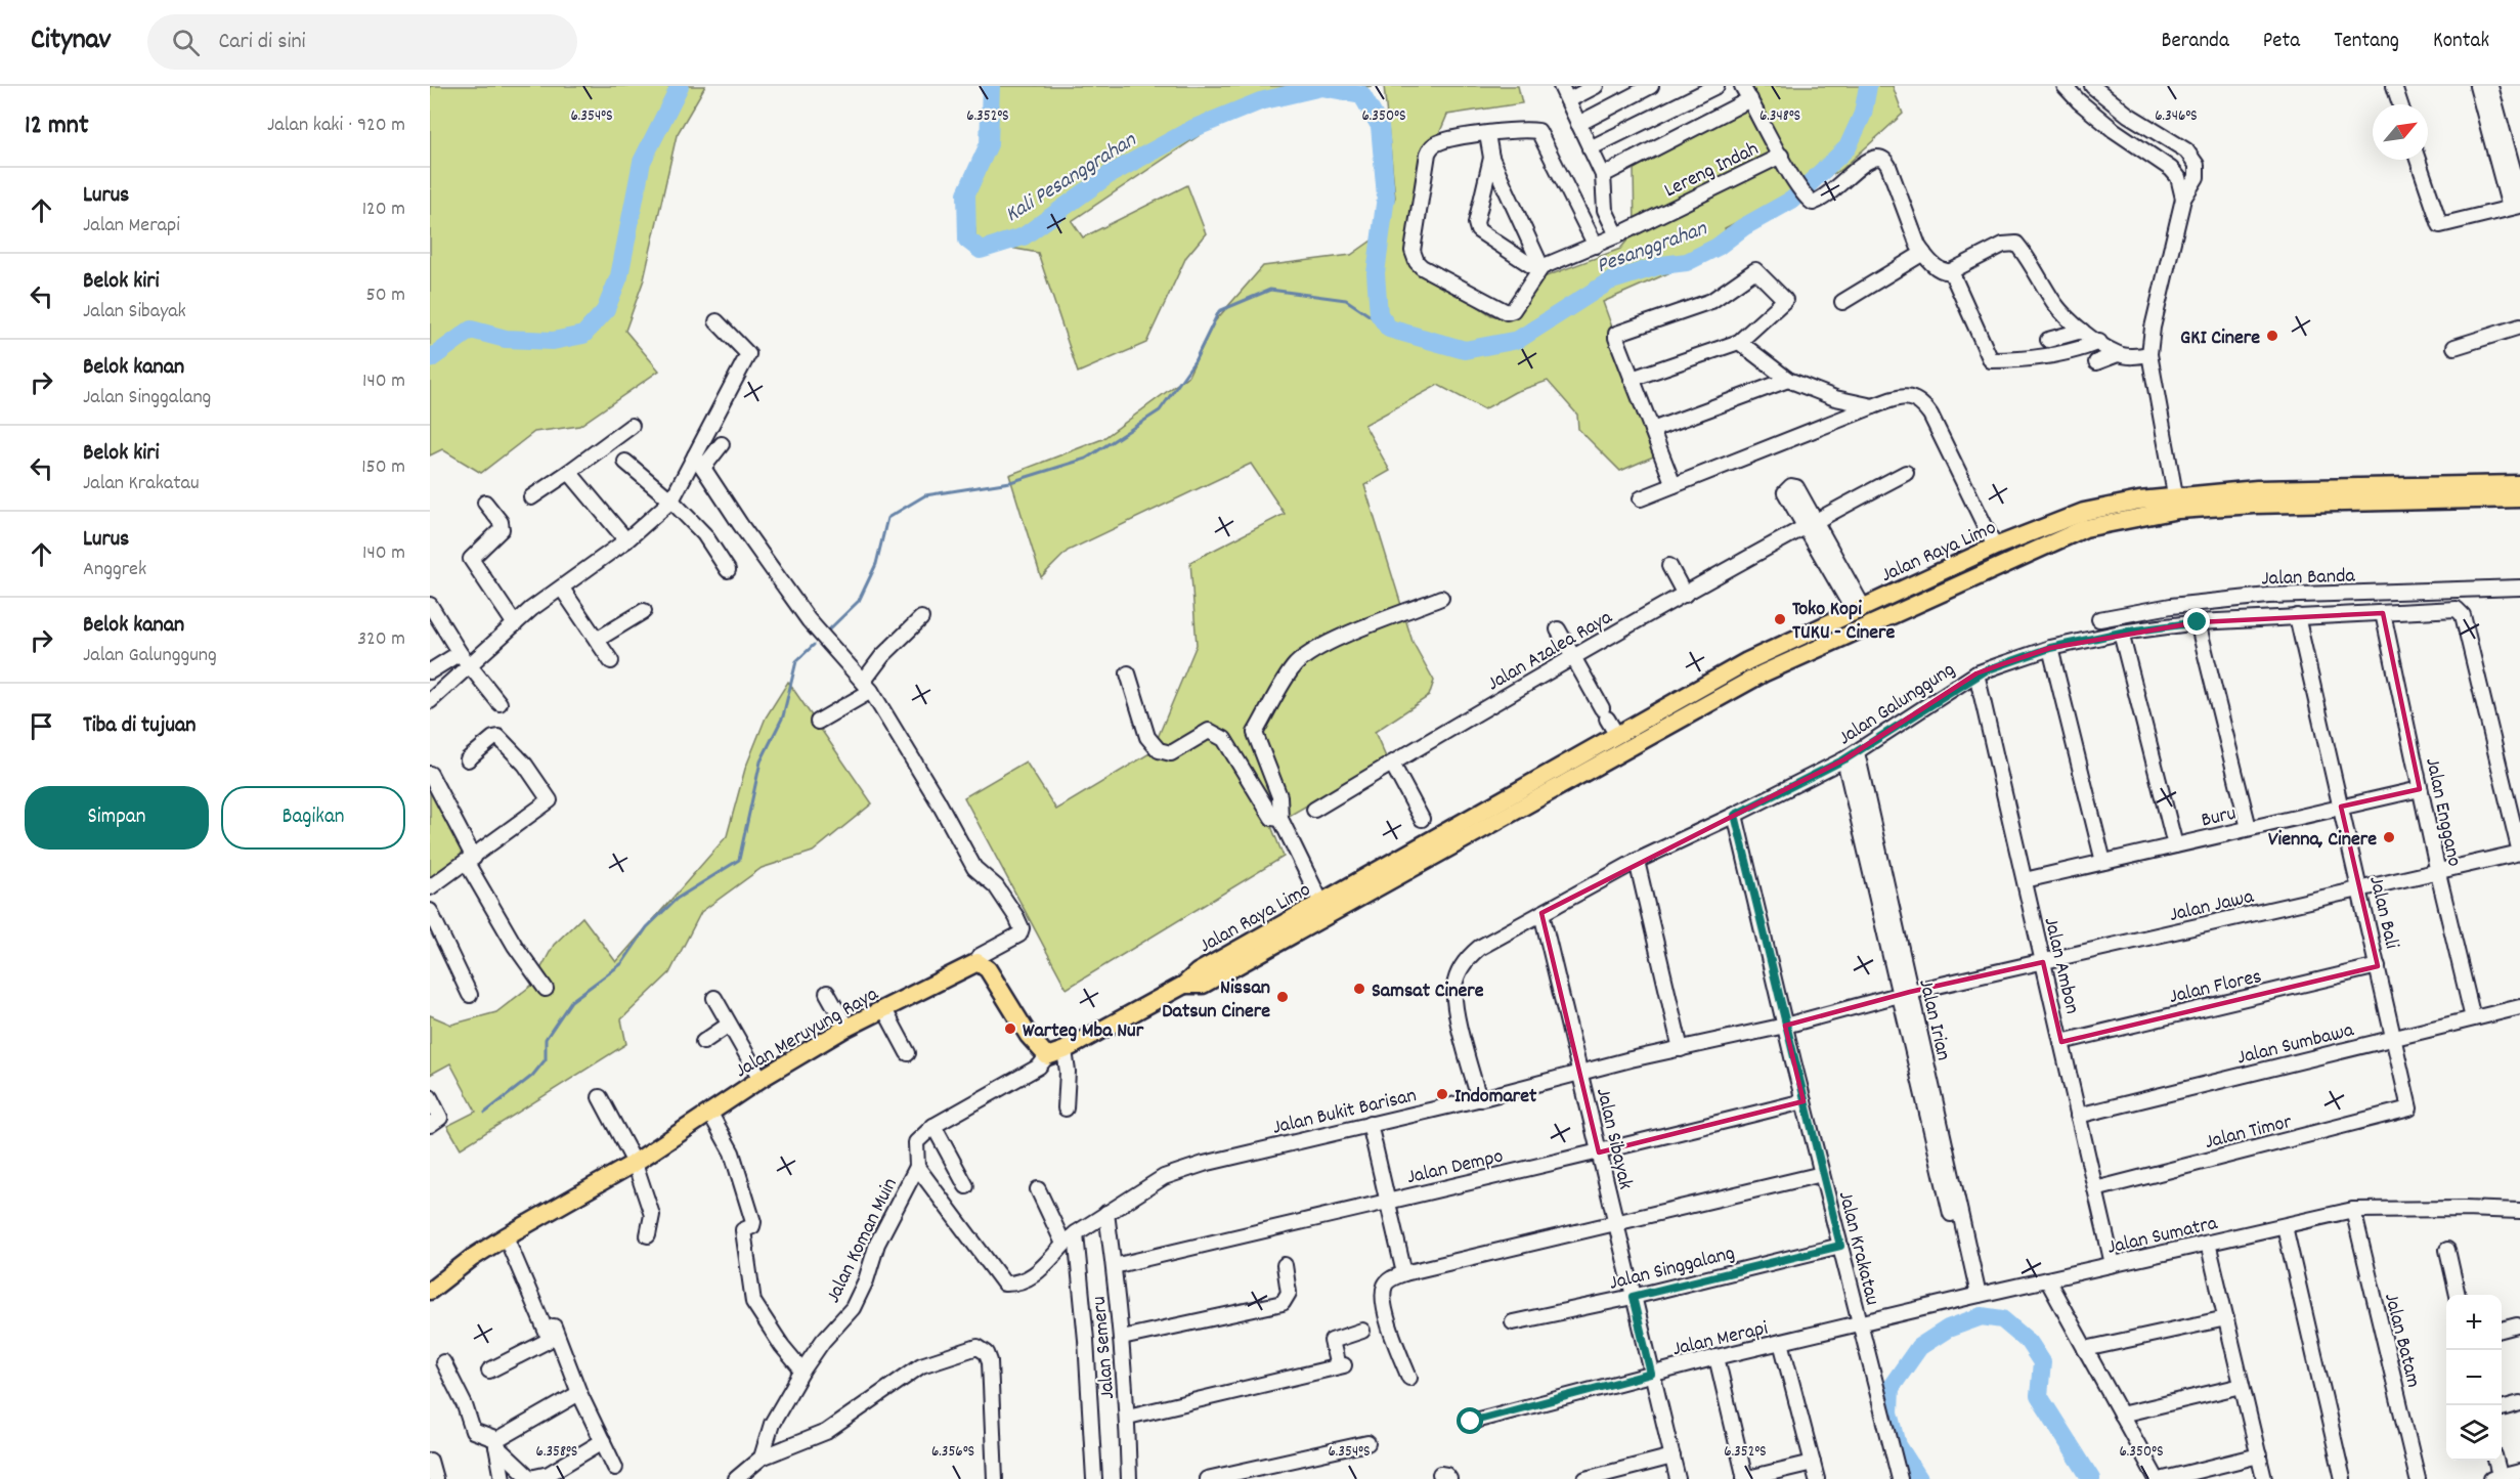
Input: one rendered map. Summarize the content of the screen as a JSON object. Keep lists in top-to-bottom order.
{
  "streets": {
    "main road": ["Jalan Raya Limo", "Jalan Meruyung Raya"],
    "street": [
      "Lereng Indah",
      "Jalan Banda",
      "Jalan Azalea Raya",
      "Jalan Galunggung",
      "Jalan Enggano",
      "Buru",
      "Jalan Jawa",
      "Jalan Bali",
      "Jalan Ambon",
      "Jalan Flores",
      "Jalan Irian",
      "Jalan Sumbawa",
      "Jalan Bukit Barisan",
      "Jalan Timor",
      "Jalan Sibayak",
      "Jalan Dempo",
      "Jalan Sumatra",
      "Jalan Koman Muin",
      "Jalan Krakatau",
      "Jalan Singgalang",
      "Jalan Merapi",
      "Jalan Batam",
      "Jalan Semeru"
    ]
  },
  "crossings": [
    ["Jalan Galunggung", "Jalan Enggano"],
    ["Jalan Galunggung", "Jalan Jawa"],
    ["Jalan Galunggung", "Jalan Bali"],
    ["Jalan Galunggung", "Jalan Ambon"],
    ["Jalan Galunggung", "Jalan Irian"],
    ["Jalan Galunggung", "Jalan Bukit Barisan"],
    ["Jalan Galunggung", "Jalan Sibayak"],
    ["Jalan Galunggung", "Jalan Krakatau"],
    ["Jalan Enggano", "Buru"],
    ["Jalan Enggano", "Jalan Jawa"],
    ["Jalan Enggano", "Jalan Sumbawa"],
    ["Buru", "Jalan Bali"],
    ["Buru", "Jalan Ambon"],
    ["Jalan Jawa", "Jalan Bali"],
    ["Jalan Jawa", "Jalan Ambon"],
    ["Jalan Jawa", "Jalan Irian"],
    ["Jalan Jawa", "Jalan Bukit Barisan"],
    ["Jalan Bali", "Jalan Flores"],
    ["Jalan Bali", "Jalan Sumbawa"],
    ["Jalan Bali", "Jalan Timor"],
    ["Jalan Ambon", "Jalan Flores"],
    ["Jalan Ambon", "Jalan Sumbawa"],
    ["Jalan Ambon", "Jalan Timor"],
    ["Jalan Ambon", "Jalan Sumatra"],
    ["Jalan Irian", "Jalan Bukit Barisan"],
    ["Jalan Irian", "Jalan Sumatra"],
    ["Jalan Irian", "Jalan Merapi"],
    ["Jalan Bukit Barisan", "Jalan Sibayak"],
    ["Jalan Bukit Barisan", "Jalan Koman Muin"],
    ["Jalan Bukit Barisan", "Jalan Krakatau"],
    ["Jalan Bukit Barisan", "Jalan Semeru"],
    ["Jalan Sibayak", "Jalan Dempo"],
    ["Jalan Sibayak", "Jalan Singgalang"],
    ["Jalan Sibayak", "Jalan Merapi"],
    ["Jalan Dempo", "Jalan Krakatau"],
    ["Jalan Dempo", "Jalan Semeru"],
    ["Jalan Sumatra", "Jalan Merapi"],
    ["Jalan Sumatra", "Jalan Batam"],
    ["Jalan Krakatau", "Jalan Singgalang"],
    ["Jalan Krakatau", "Jalan Merapi"]
  ],
  "water": ["Kali Pesanggrahan", "Pesanggrahan"],
  "places": [
    "GKI Cinere",
    "Toko Kopi TUKU - Cinere",
    "Vienna, Cinere",
    "Samsat Cinere",
    "Nissan Datsun Cinere",
    "Warteg Mba Nur",
    "Indomaret"
  ],
  "north": "top right",
  "page": {
    "header": "Citynav",
    "search": "Cari di sini",
    "nav": [
      "Beranda",
      "Peta",
      "Tentang",
      "Kontak"
    ],
    "heading": ["12 mnt", "Jalan kaki · 920 m"],
    "list": [
      ["Lurus", "Jalan Merapi", "120 m"],
      ["Belok kiri", "Jalan Sibayak", "50 m"],
      ["Belok kanan", "Jalan Singgalang", "140 m"],
      ["Belok kiri", "Jalan Krakatau", "150 m"],
      ["Lurus", "Anggrek", "140 m"],
      ["Belok kanan", "Jalan Galunggung", "320 m"],
      "Tiba di tujuan"
    ],
    "buttons": ["Simpan", "Bagikan"],
    "map_buttons": ["+", "−"]
  },
  "coordinates": [
    "6.354°S",
    "6.352°S",
    "6.350°S",
    "6.348°S",
    "6.346°S",
    "6.358°S",
    "6.356°S"
  ]
}
